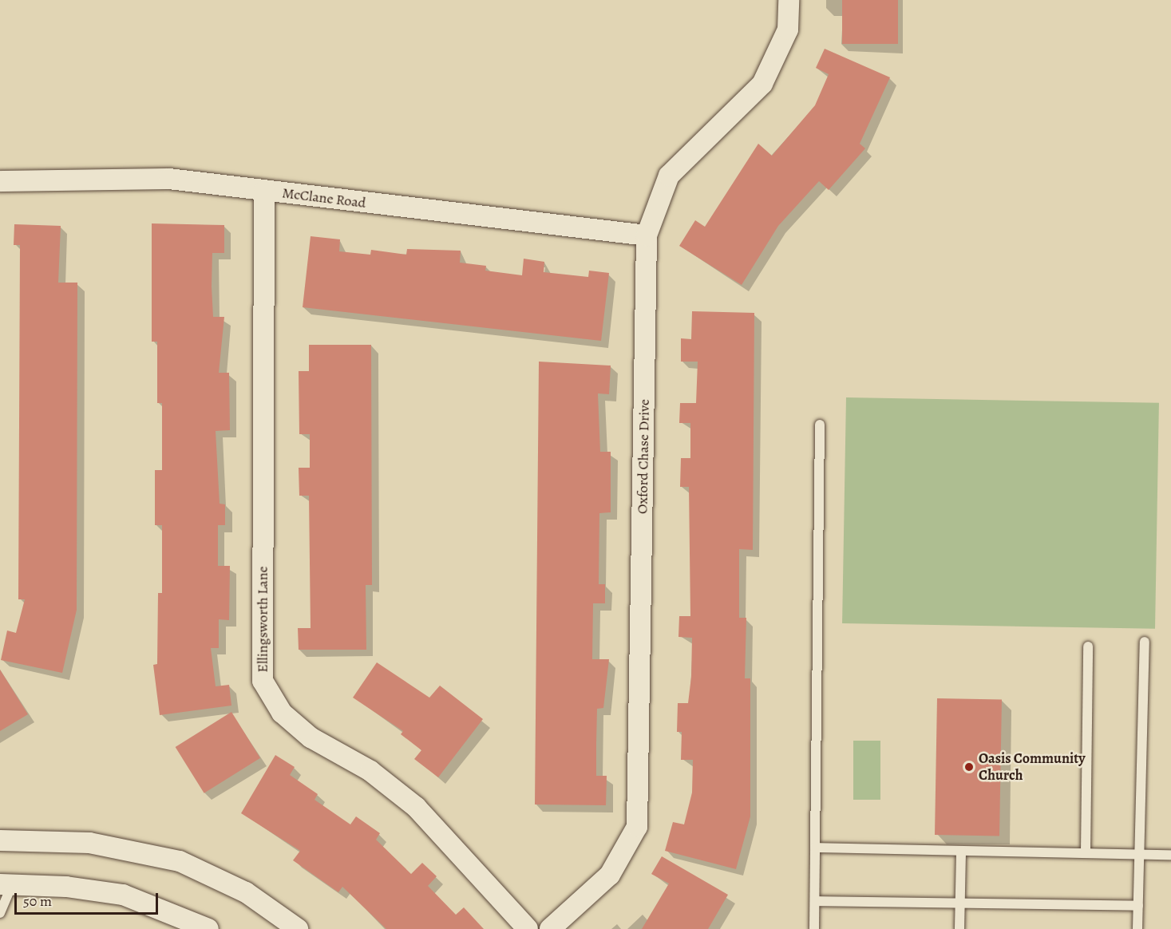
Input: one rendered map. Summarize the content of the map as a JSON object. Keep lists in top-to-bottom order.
{
  "streets": {
    "street": ["McClane Road", "Oxford Chase Drive", "Ellingsworth Lane"]
  },
  "crossings": [
    ["McClane Road", "Oxford Chase Drive"],
    ["McClane Road", "Ellingsworth Lane"]
  ],
  "places": ["Oasis Community Church"],
  "scale_bar": "50 m"
}
